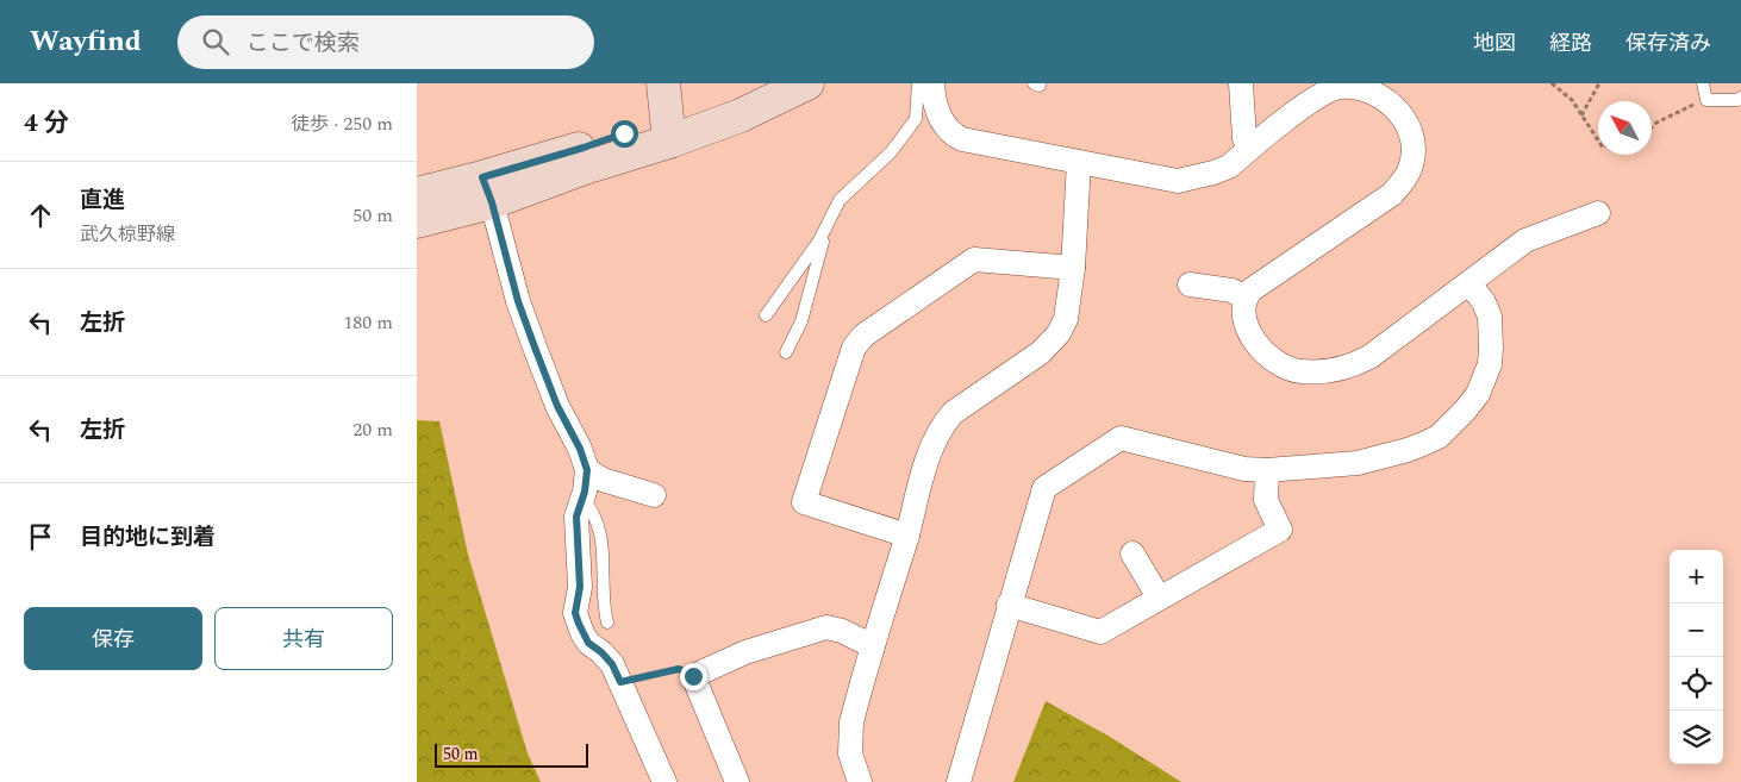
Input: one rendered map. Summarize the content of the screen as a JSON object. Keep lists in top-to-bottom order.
{
  "scale_bar": "50 m",
  "north": "top left",
  "page": {
    "header": "Wayfind",
    "search": "ここで検索",
    "nav": ["地図", "経路", "保存済み"],
    "heading": ["4 分", "徒歩 · 250 m"],
    "list": [
      ["直進", "武久椋野線", "50 m"],
      ["左折", "180 m"],
      ["左折", "20 m"],
      "目的地に到着"
    ],
    "map_buttons": ["+", "−"],
    "buttons": ["保存", "共有"],
    "scale": "50 m"
  }
}
